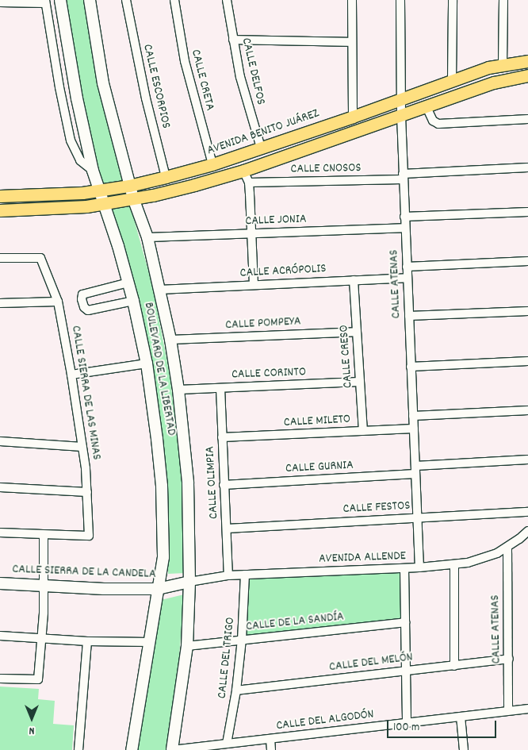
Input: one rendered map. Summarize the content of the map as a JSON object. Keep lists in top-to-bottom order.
{
  "streets": {
    "main road": ["AVENIDA BENITO JUÁREZ", "BOULEVARD DE LA LIBERTAD", "CALLE SIERRA DE LA CANDELA"],
    "street": [
      "CALLE DELFOS",
      "CALLE CRETA",
      "CALLE ESCORPIOS",
      "CALLE CNOSOS",
      "CALLE JONIA",
      "CALLE ACRÓPOLIS",
      "CALLE ATENAS",
      "CALLE POMPEYA",
      "CALLE CRESO",
      "CALLE CORINTO",
      "CALLE SIERRA DE LAS MINAS",
      "CALLE MILETO",
      "CALLE GURNIA",
      "CALLE OLIMPIA",
      "CALLE FESTOS",
      "AVENIDA ALLENDE",
      "CALLE DE LA SANDÍA",
      "CALLE DEL TRIGO",
      "CALLE DEL MELÓN",
      "CALLE DEL ALGODÓN"
    ]
  },
  "crossings": [
    ["CALLE DELFOS", "AVENIDA BENITO JUÁREZ"],
    ["CALLE CRETA", "AVENIDA BENITO JUÁREZ"],
    ["CALLE ESCORPIOS", "AVENIDA BENITO JUÁREZ"],
    ["AVENIDA BENITO JUÁREZ", "CALLE ATENAS"],
    ["AVENIDA BENITO JUÁREZ", "BOULEVARD DE LA LIBERTAD"],
    ["CALLE CNOSOS", "CALLE ATENAS"],
    ["CALLE JONIA", "CALLE ATENAS"],
    ["CALLE JONIA", "BOULEVARD DE LA LIBERTAD"],
    ["CALLE ACRÓPOLIS", "CALLE ATENAS"],
    ["CALLE ACRÓPOLIS", "CALLE CRESO"],
    ["CALLE ACRÓPOLIS", "BOULEVARD DE LA LIBERTAD"],
    ["CALLE ATENAS", "CALLE MILETO"],
    ["CALLE ATENAS", "CALLE GURNIA"],
    ["CALLE ATENAS", "CALLE FESTOS"],
    ["CALLE ATENAS", "AVENIDA ALLENDE"],
    ["CALLE ATENAS", "CALLE DEL MELÓN"],
    ["CALLE ATENAS", "CALLE DEL ALGODÓN"],
    ["CALLE POMPEYA", "CALLE CRESO"],
    ["CALLE POMPEYA", "BOULEVARD DE LA LIBERTAD"],
    ["CALLE CRESO", "CALLE CORINTO"],
    ["CALLE CRESO", "CALLE MILETO"],
    ["BOULEVARD DE LA LIBERTAD", "CALLE CORINTO"],
    ["BOULEVARD DE LA LIBERTAD", "AVENIDA ALLENDE"],
    ["BOULEVARD DE LA LIBERTAD", "CALLE SIERRA DE LA CANDELA"],
    ["BOULEVARD DE LA LIBERTAD", "CALLE DE LA SANDÍA"],
    ["BOULEVARD DE LA LIBERTAD", "CALLE DEL ALGODÓN"],
    ["CALLE CORINTO", "CALLE OLIMPIA"],
    ["CALLE MILETO", "CALLE OLIMPIA"],
    ["CALLE GURNIA", "CALLE OLIMPIA"],
    ["CALLE OLIMPIA", "CALLE FESTOS"],
    ["CALLE OLIMPIA", "AVENIDA ALLENDE"],
    ["AVENIDA ALLENDE", "CALLE SIERRA DE LA CANDELA"],
    ["AVENIDA ALLENDE", "CALLE DEL TRIGO"],
    ["CALLE DE LA SANDÍA", "CALLE DEL TRIGO"],
    ["CALLE DEL TRIGO", "CALLE DEL MELÓN"],
    ["CALLE DEL TRIGO", "CALLE DEL ALGODÓN"]
  ],
  "scale_bar": "100 m",
  "north": "bottom"
}
